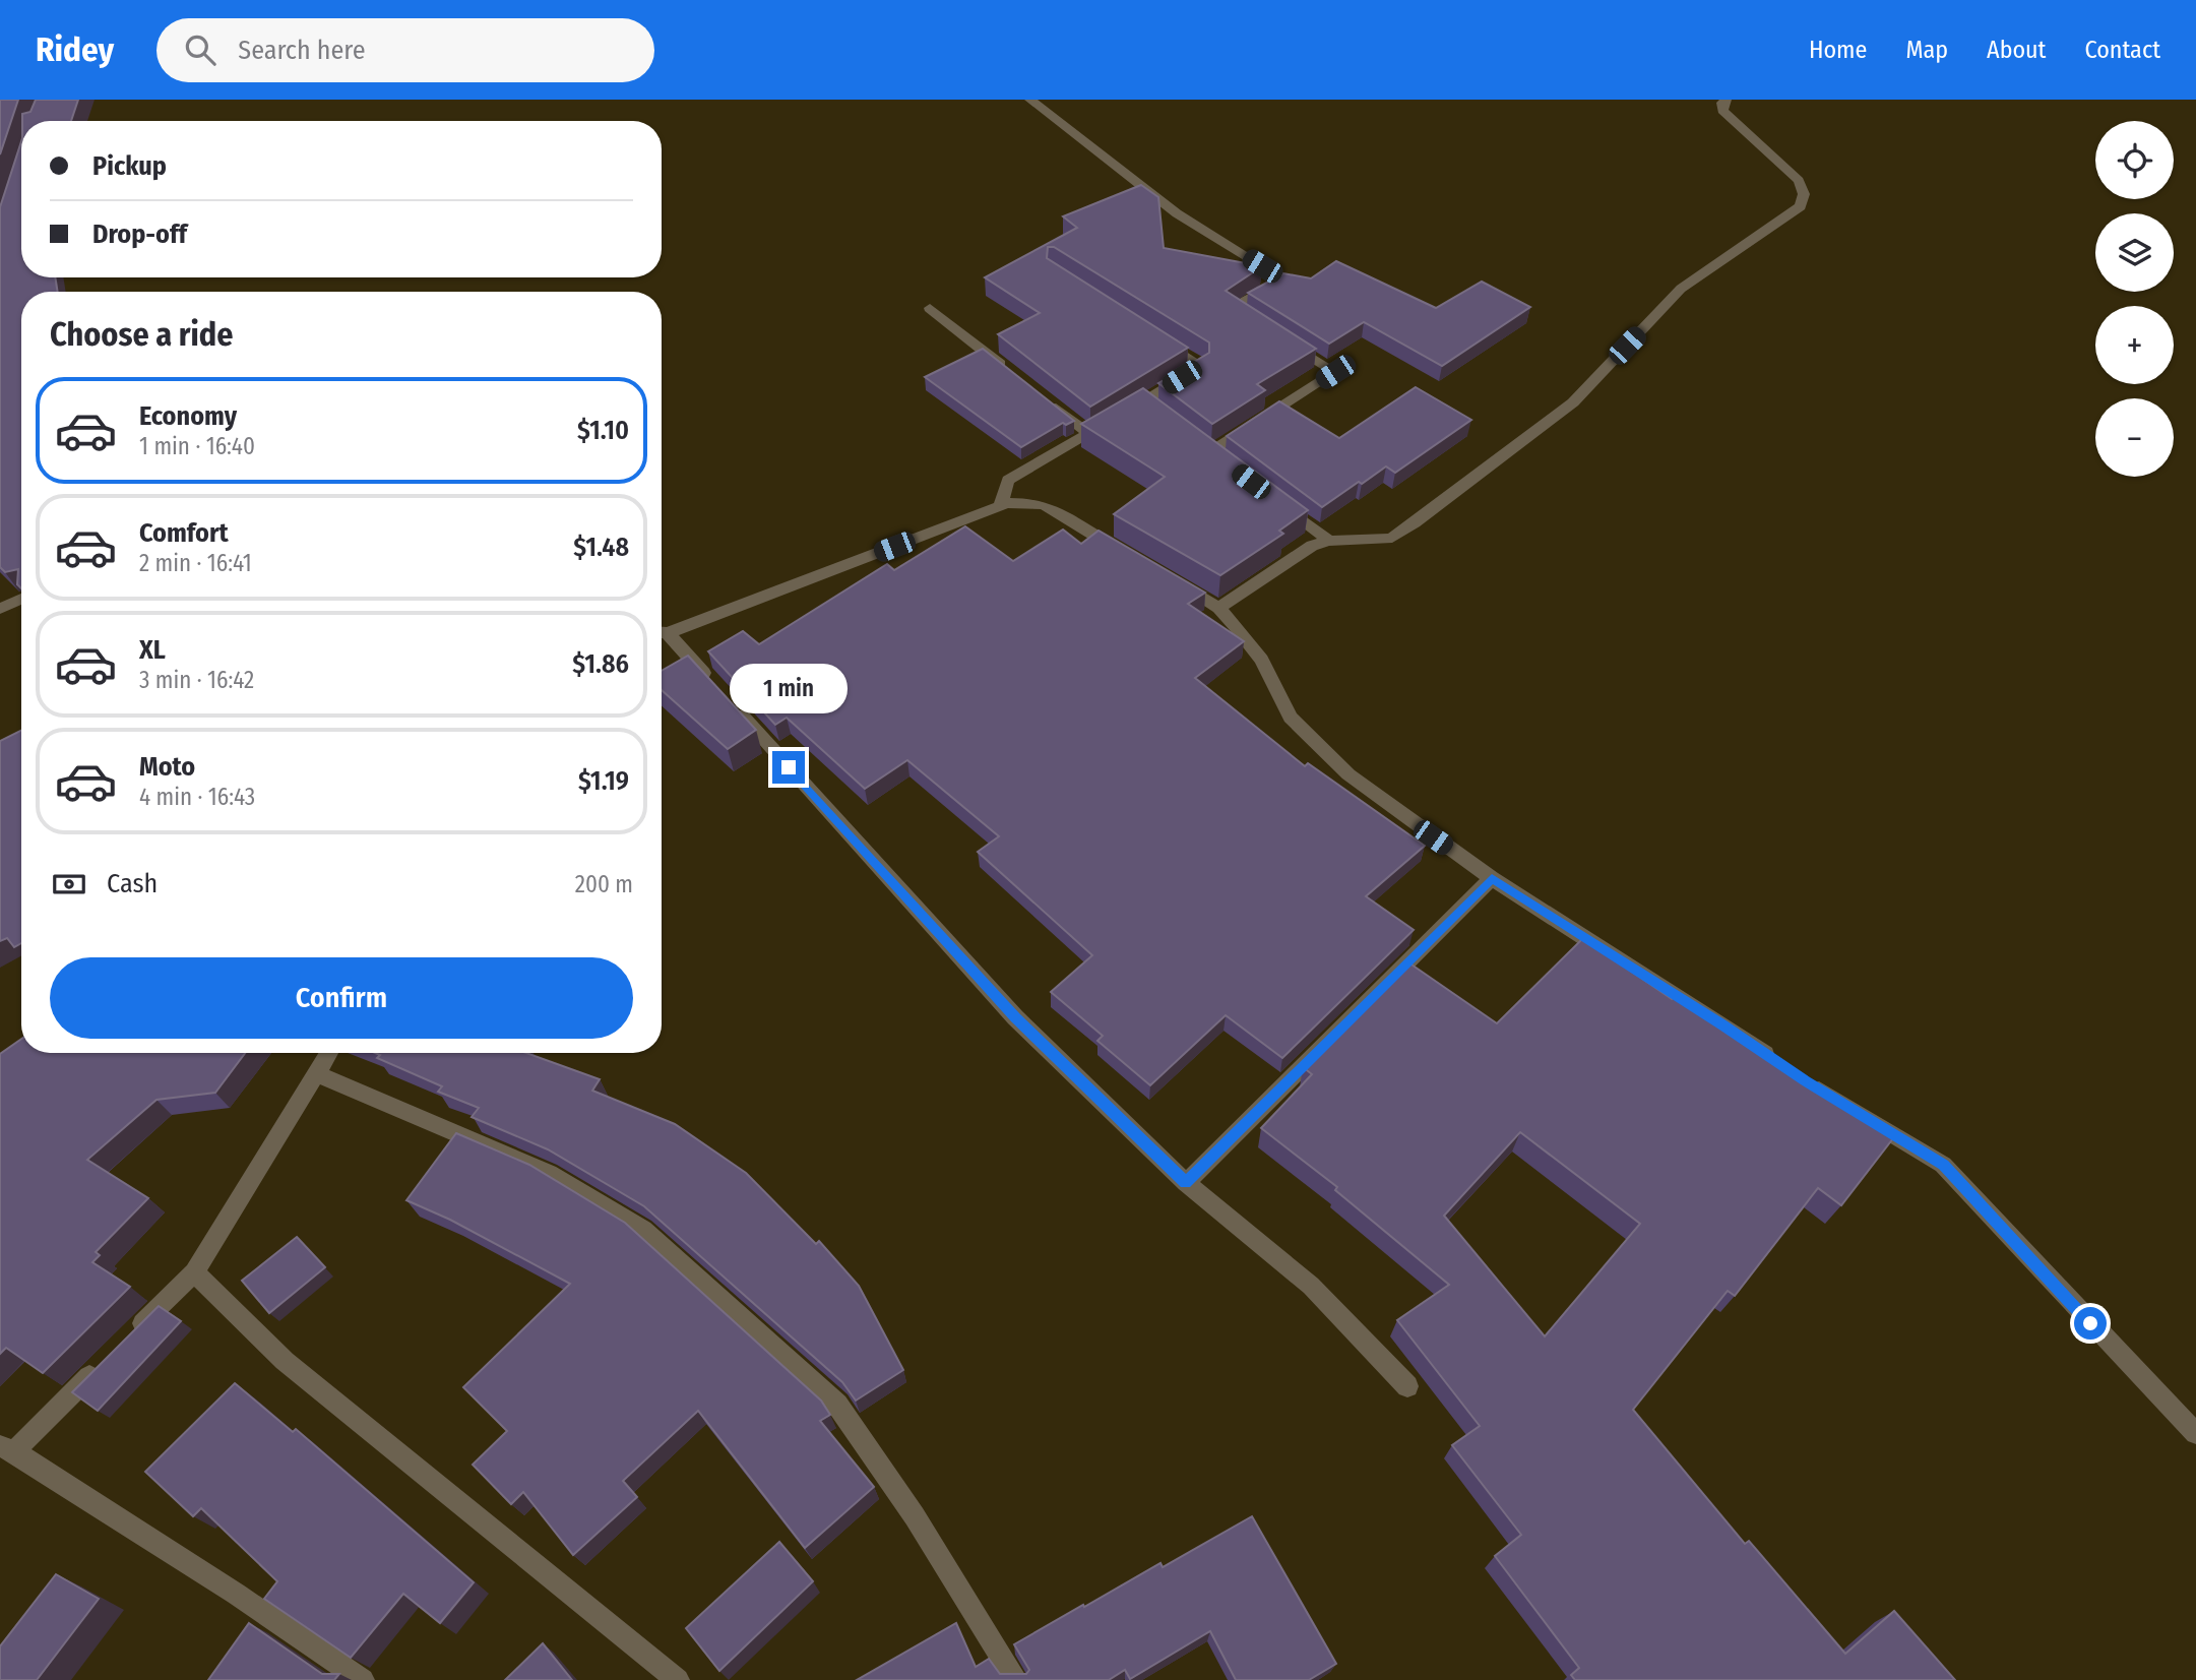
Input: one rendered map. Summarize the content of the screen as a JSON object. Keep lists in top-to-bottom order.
{
  "page": {
    "header": "Ridey",
    "search": "Search here",
    "nav": [
      "Home",
      "Map",
      "About",
      "Contact"
    ],
    "map_buttons": ["+", "−"],
    "banner": ["Pickup", "Drop-off"],
    "heading": "Choose a ride",
    "list": [
      {
        "name": "Economy",
        "note": "1 min · 16:40",
        "value": "$1.10"
      },
      {
        "name": "Comfort",
        "note": "2 min · 16:41",
        "value": "$1.48"
      },
      {
        "name": "XL",
        "note": "3 min · 16:42",
        "value": "$1.86"
      },
      {
        "name": "Moto",
        "note": "4 min · 16:43",
        "value": "$1.19"
      }
    ],
    "bubble": "1 min",
    "pay": ["Cash", "200 m"],
    "buttons": "Confirm"
  }
}
